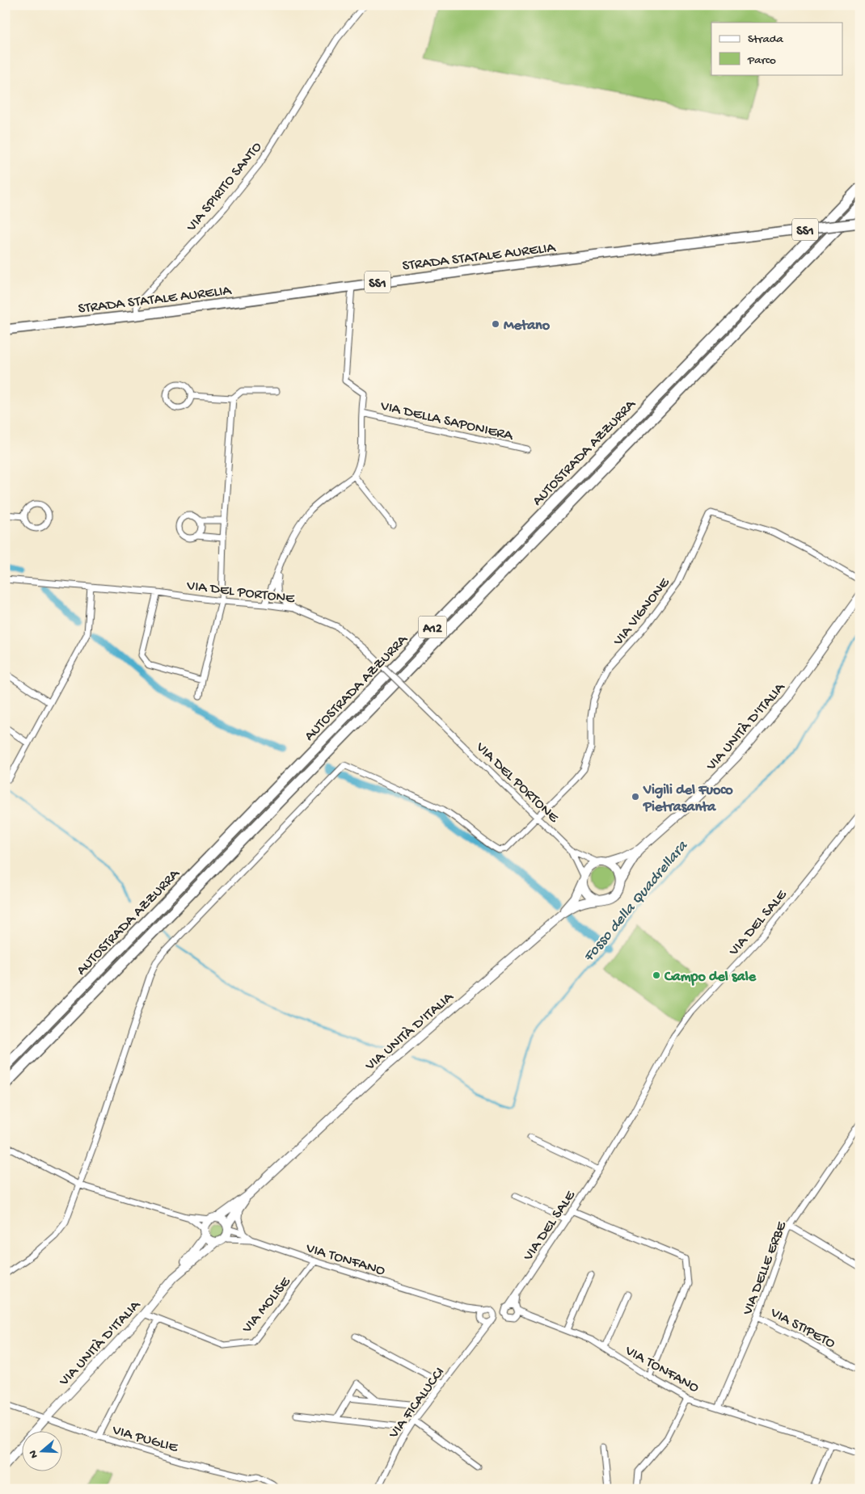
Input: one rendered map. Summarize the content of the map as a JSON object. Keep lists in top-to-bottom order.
{
  "streets": {
    "highway": ["AUTOSTRADA AZZURRA", "A12"],
    "main road": ["SS1", "STRADA STATALE AURELIA", "VIA UNITÀ D'ITALIA"],
    "street": [
      "VIA SPIRITO SANTO",
      "VIA DELLA SAPONIERA",
      "VIA DEL PORTONE",
      "VIA VIGNONE",
      "VIA DEL SALE",
      "VIA TONFANO",
      "VIA DELLE ERBE",
      "VIA MOLISE",
      "VIA STIPETO",
      "VIA FICALUCCI",
      "VIA PUGLIE"
    ]
  },
  "crossings": [
    ["VIA SPIRITO SANTO", "STRADA STATALE AURELIA"],
    ["STRADA STATALE AURELIA", "VIA DELLA SAPONIERA"],
    ["VIA DEL PORTONE", "VIA VIGNONE"],
    ["VIA DEL PORTONE", "VIA UNITÀ D'ITALIA"],
    ["VIA UNITÀ D'ITALIA", "VIA TONFANO"],
    ["VIA UNITÀ D'ITALIA", "VIA MOLISE"],
    ["VIA UNITÀ D'ITALIA", "VIA PUGLIE"],
    ["VIA DEL SALE", "VIA TONFANO"],
    ["VIA TONFANO", "VIA DELLE ERBE"],
    ["VIA TONFANO", "VIA MOLISE"],
    ["VIA DELLE ERBE", "VIA STIPETO"]
  ],
  "water": ["Fosso della Quadrellara"],
  "places": ["Metano", "Vigili del Fuoco Pietrasanta", "Campo del sale"],
  "legend": ["Strada", "Parco"],
  "north": "left"
}
